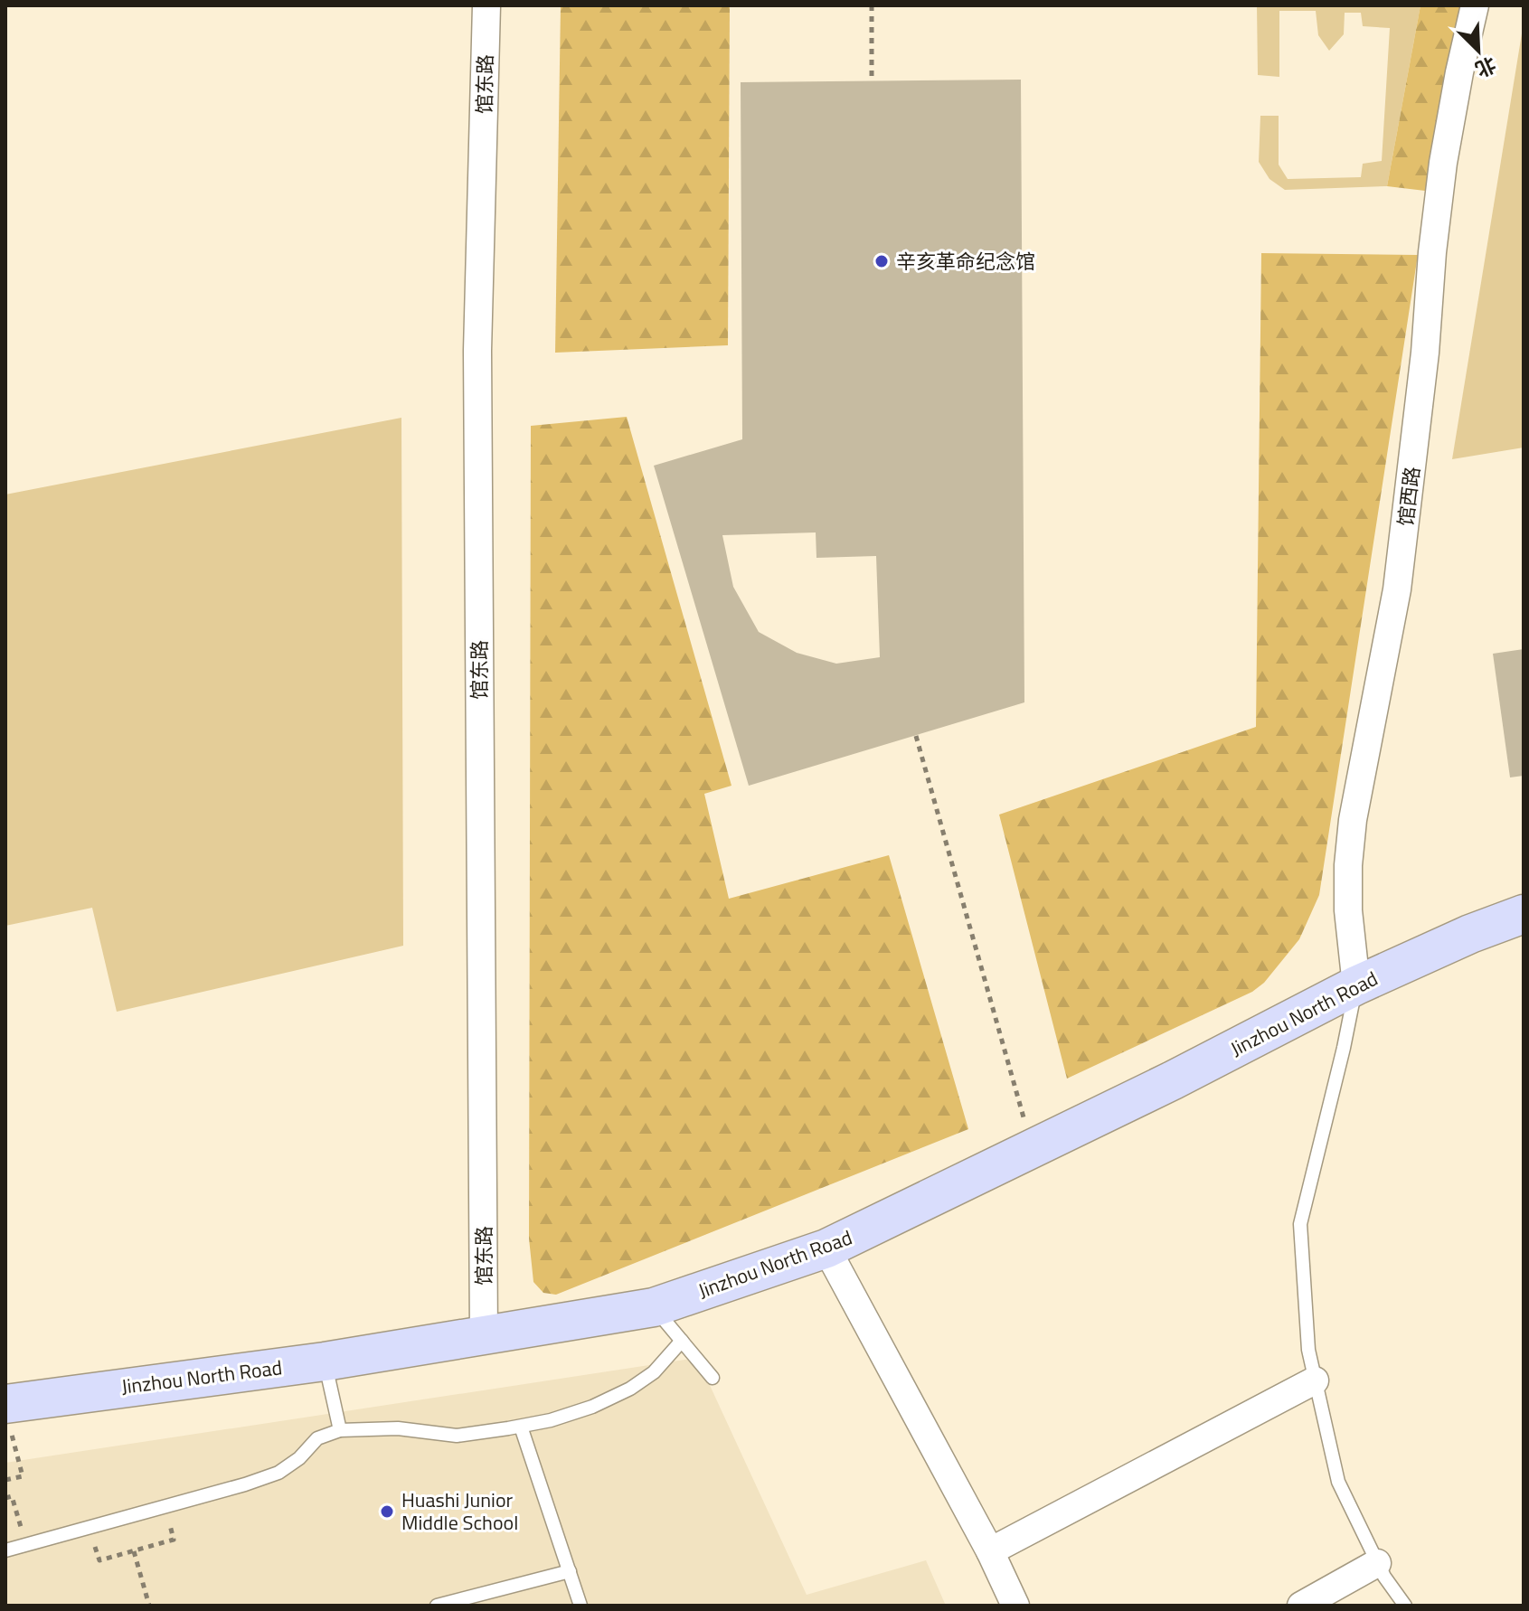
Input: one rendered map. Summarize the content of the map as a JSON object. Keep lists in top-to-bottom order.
{
  "streets": {
    "main road": ["Jinzhou North Road"],
    "street": ["馆东路", "馆西路"]
  },
  "crossings": [
    ["馆东路", "Jinzhou North Road"],
    ["馆西路", "Jinzhou North Road"]
  ],
  "places": ["辛亥革命纪念馆", "Huashi Junior Middle School"],
  "north": "bottom right"
}
